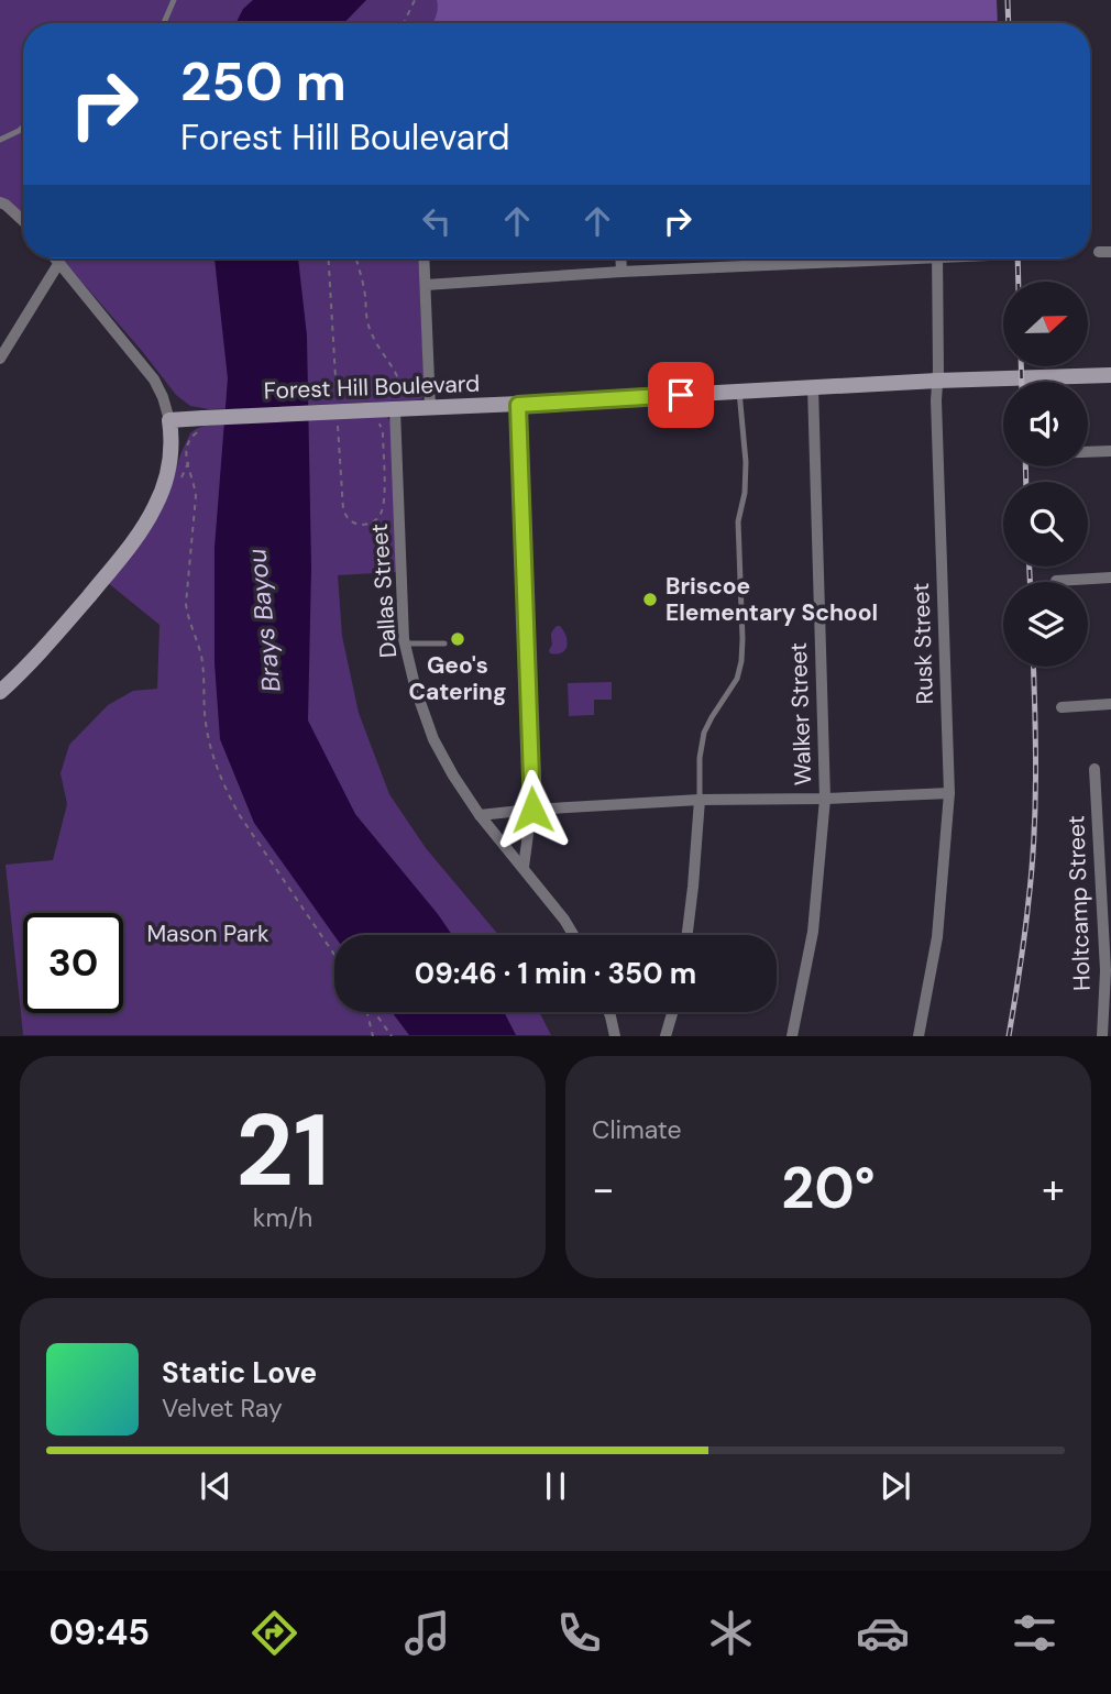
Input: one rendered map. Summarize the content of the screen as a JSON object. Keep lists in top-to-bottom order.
{
  "streets": {
    "street": [
      "Forest Hill Boulevard",
      "Dallas Street",
      "Rusk Street",
      "Walker Street",
      "Holtcamp Street"
    ]
  },
  "crossings": [
    ["Forest Hill Boulevard", "Dallas Street"],
    ["Forest Hill Boulevard", "Rusk Street"],
    ["Forest Hill Boulevard", "Walker Street"]
  ],
  "water": ["Brays Bayou"],
  "parks": ["Mason Park"],
  "places": ["Briscoe Elementary School", "Geo's Catering"],
  "north": "right",
  "page": {
    "turn": ["250 m", "Forest Hill Boulevard"],
    "limit": "30",
    "trip": "09:46 · 1 min · 350 m",
    "tile": [
      ["21", "km/h"],
      "Climate"
    ],
    "heat": ["−", "20°", "+"],
    "song": ["Static Love", "Velvet Ray"],
    "tabs": "09:45"
  }
}
